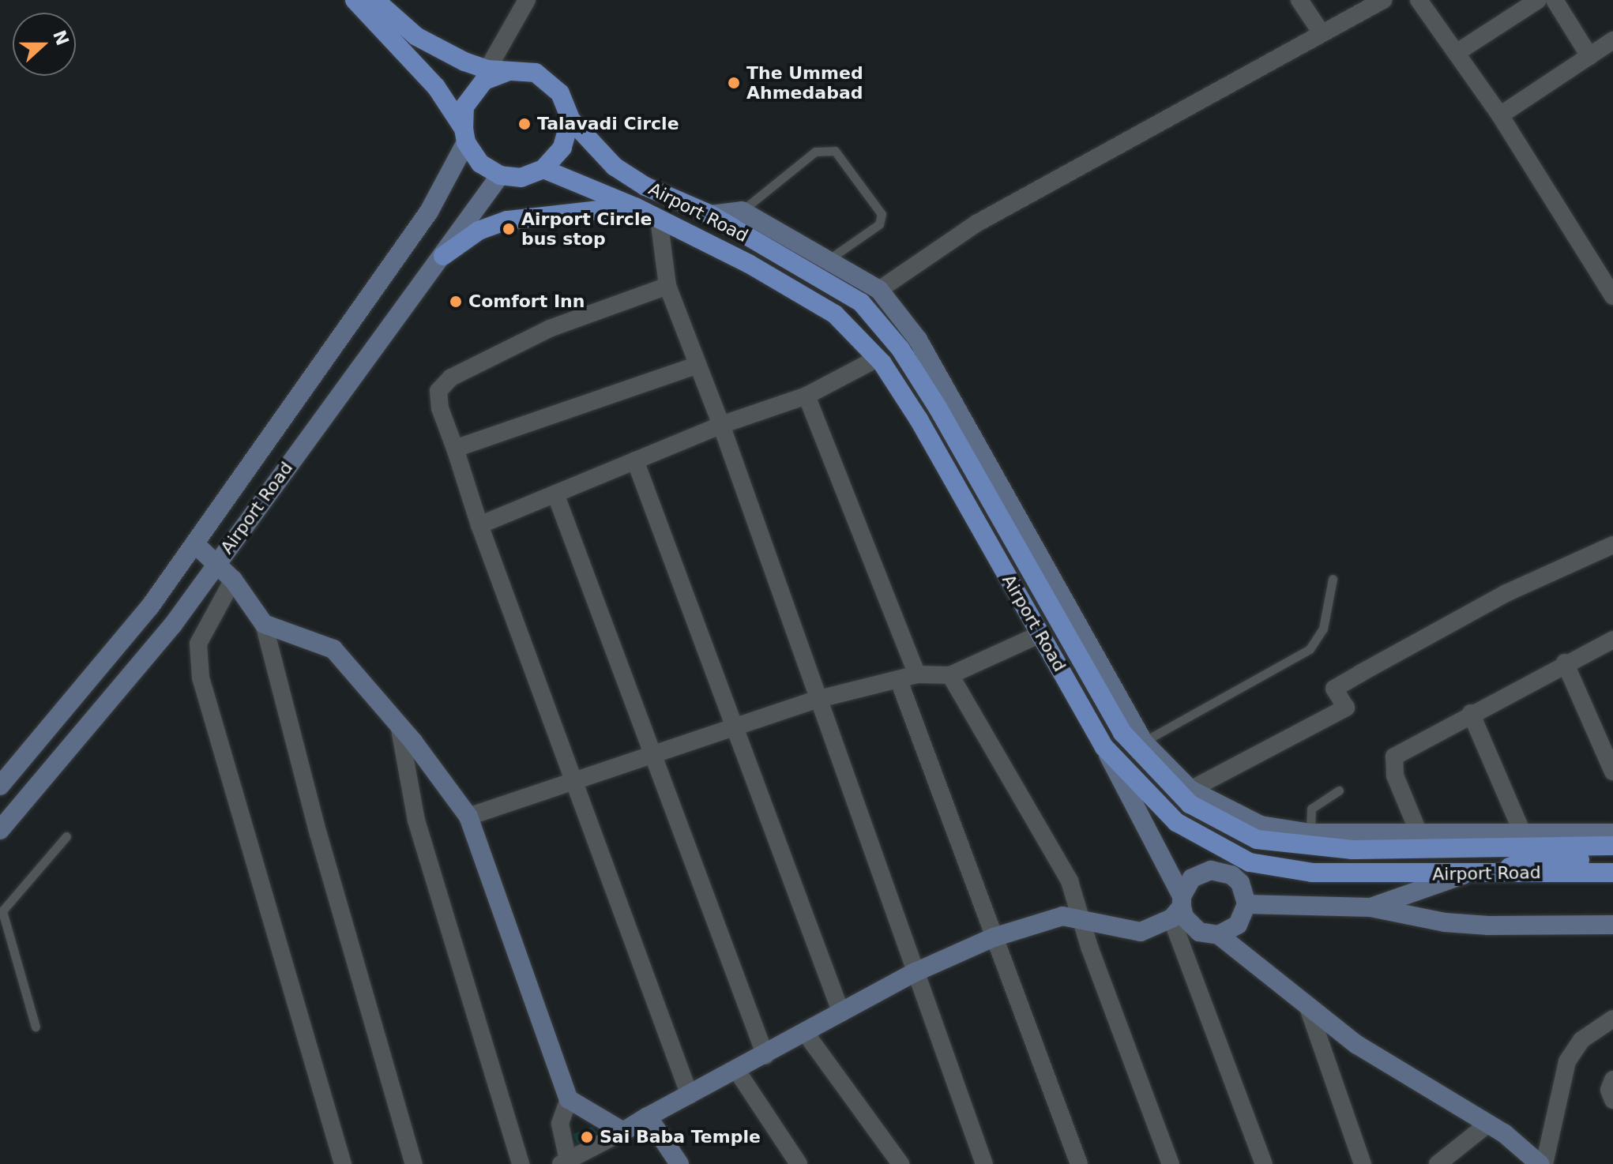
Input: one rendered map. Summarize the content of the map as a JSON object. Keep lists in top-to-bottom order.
{
  "streets": {
    "main road": ["Airport Road"]
  },
  "places": [
    "The Ummed Ahmedabad",
    "Talavadi Circle",
    "Airport Circle bus stop",
    "Comfort Inn",
    "Sai Baba Temple"
  ],
  "north": "right"
}
